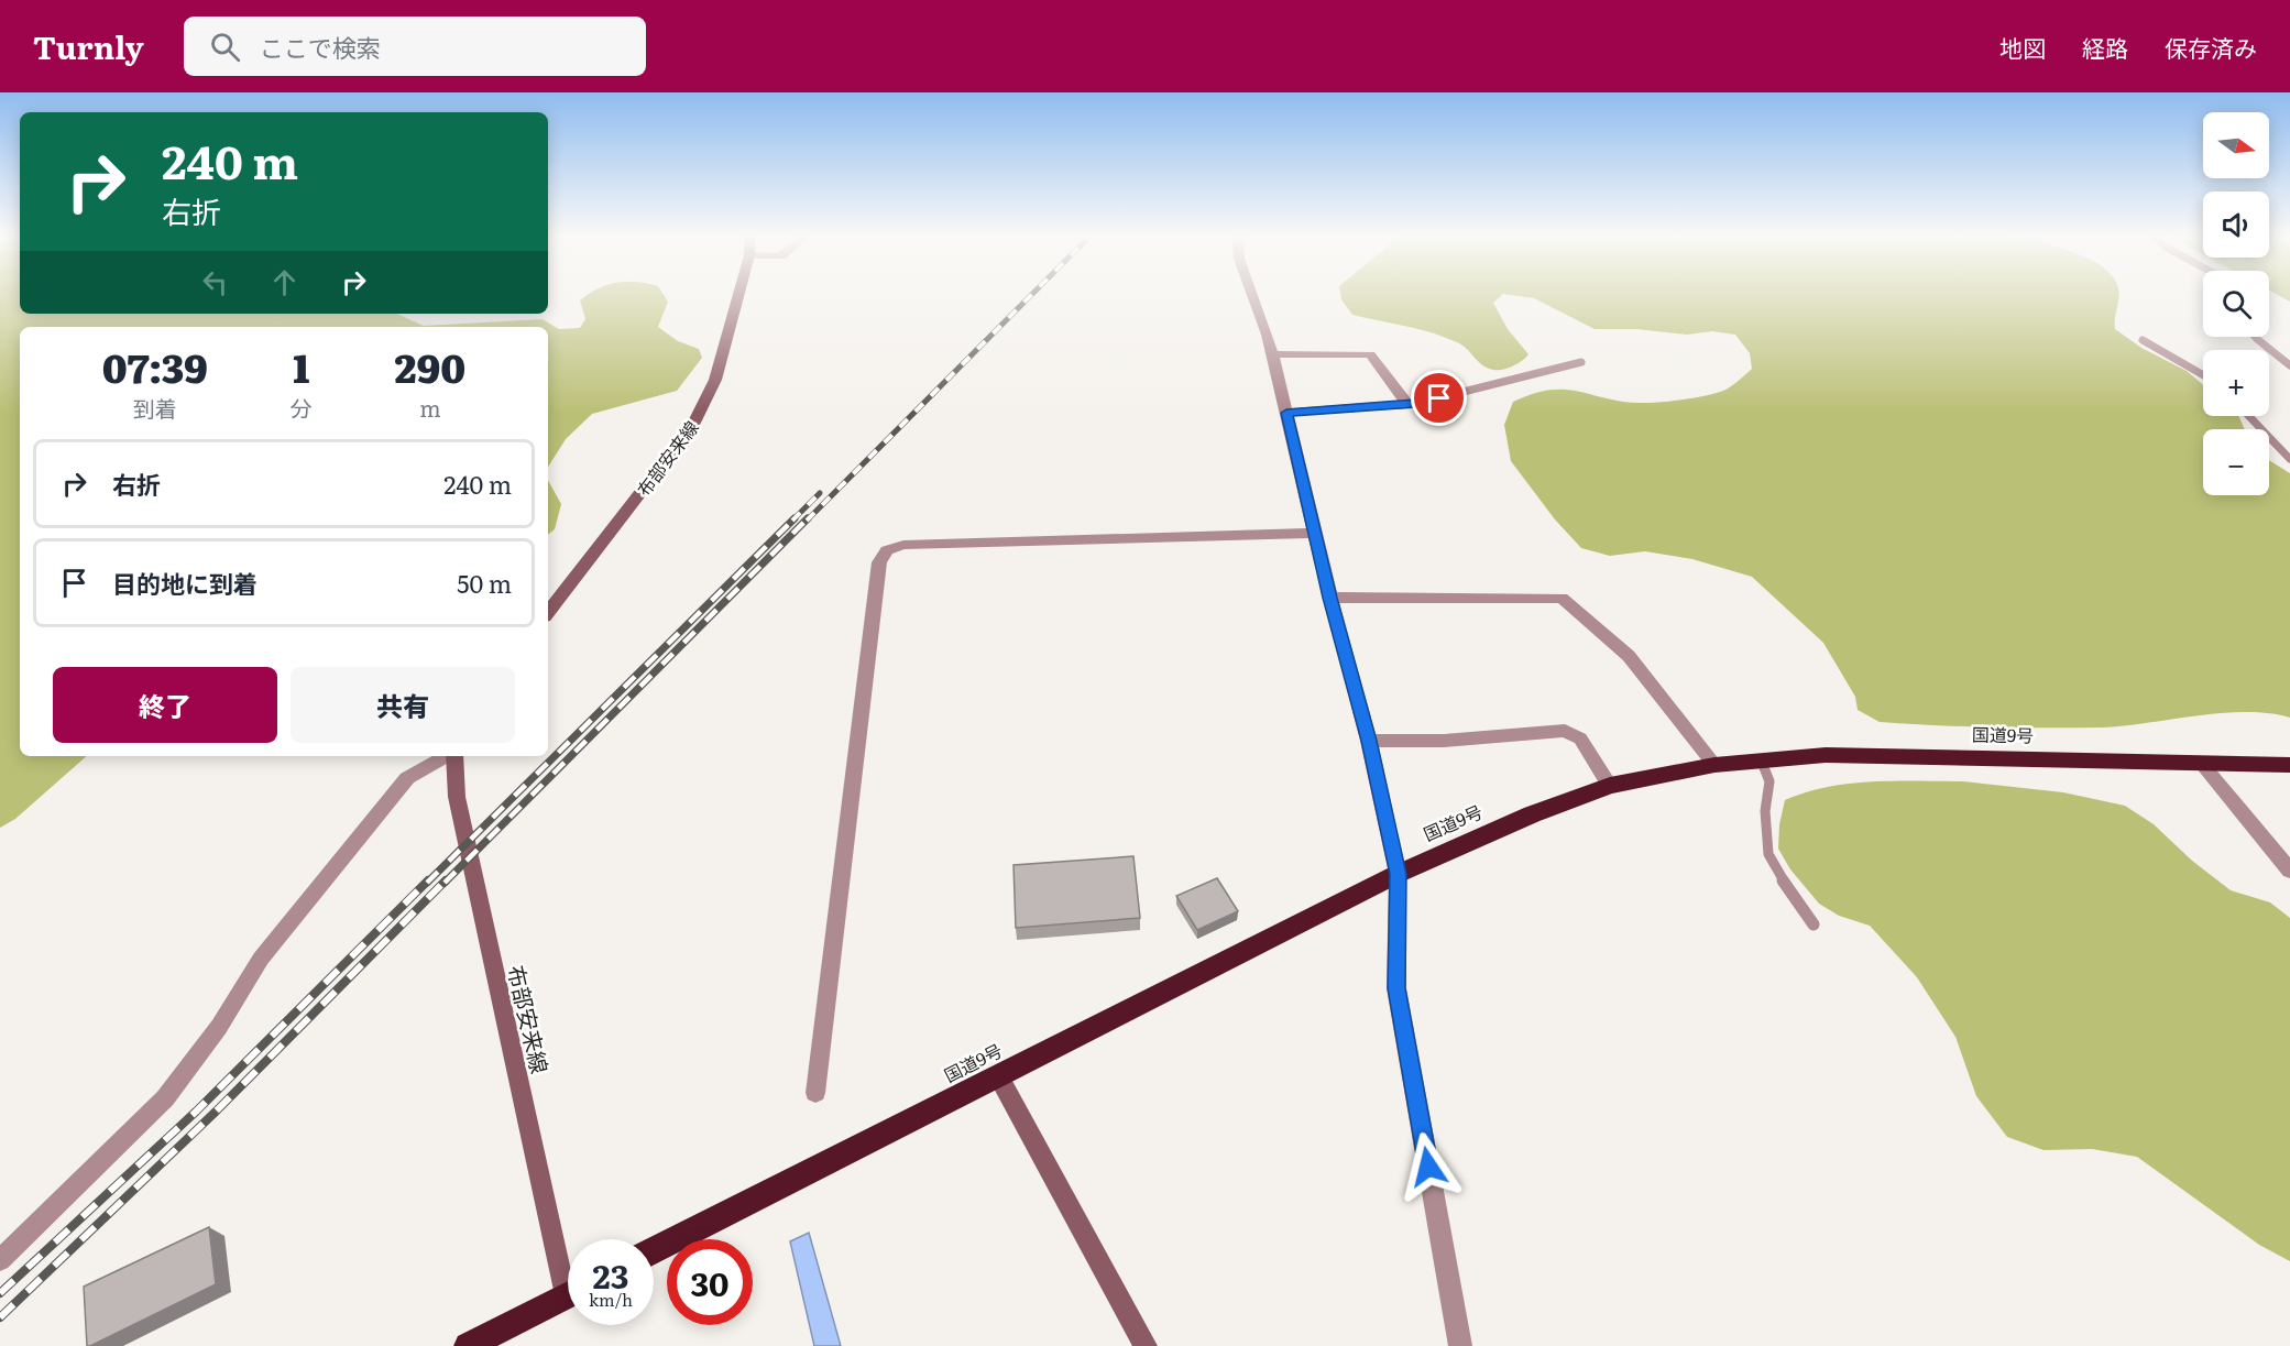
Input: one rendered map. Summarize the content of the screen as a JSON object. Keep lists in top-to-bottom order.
{
  "streets": {
    "highway": ["国道9号"],
    "main road": ["布部安来線"]
  },
  "north": "right",
  "page": {
    "header": "Turnly",
    "search": "ここで検索",
    "nav": ["地図", "経路", "保存済み"],
    "map_buttons": ["+", "−"],
    "turn": ["240 m", "右折"],
    "eta": [
      "07:39",
      "到着",
      "1",
      "分",
      "290",
      "m"
    ],
    "list": [
      {
        "name": "右折",
        "value": "240 m"
      },
      {
        "name": "目的地に到着",
        "value": "50 m"
      }
    ],
    "buttons": ["終了", "共有"],
    "speed": "23 km/h",
    "limit": "30"
  }
}
